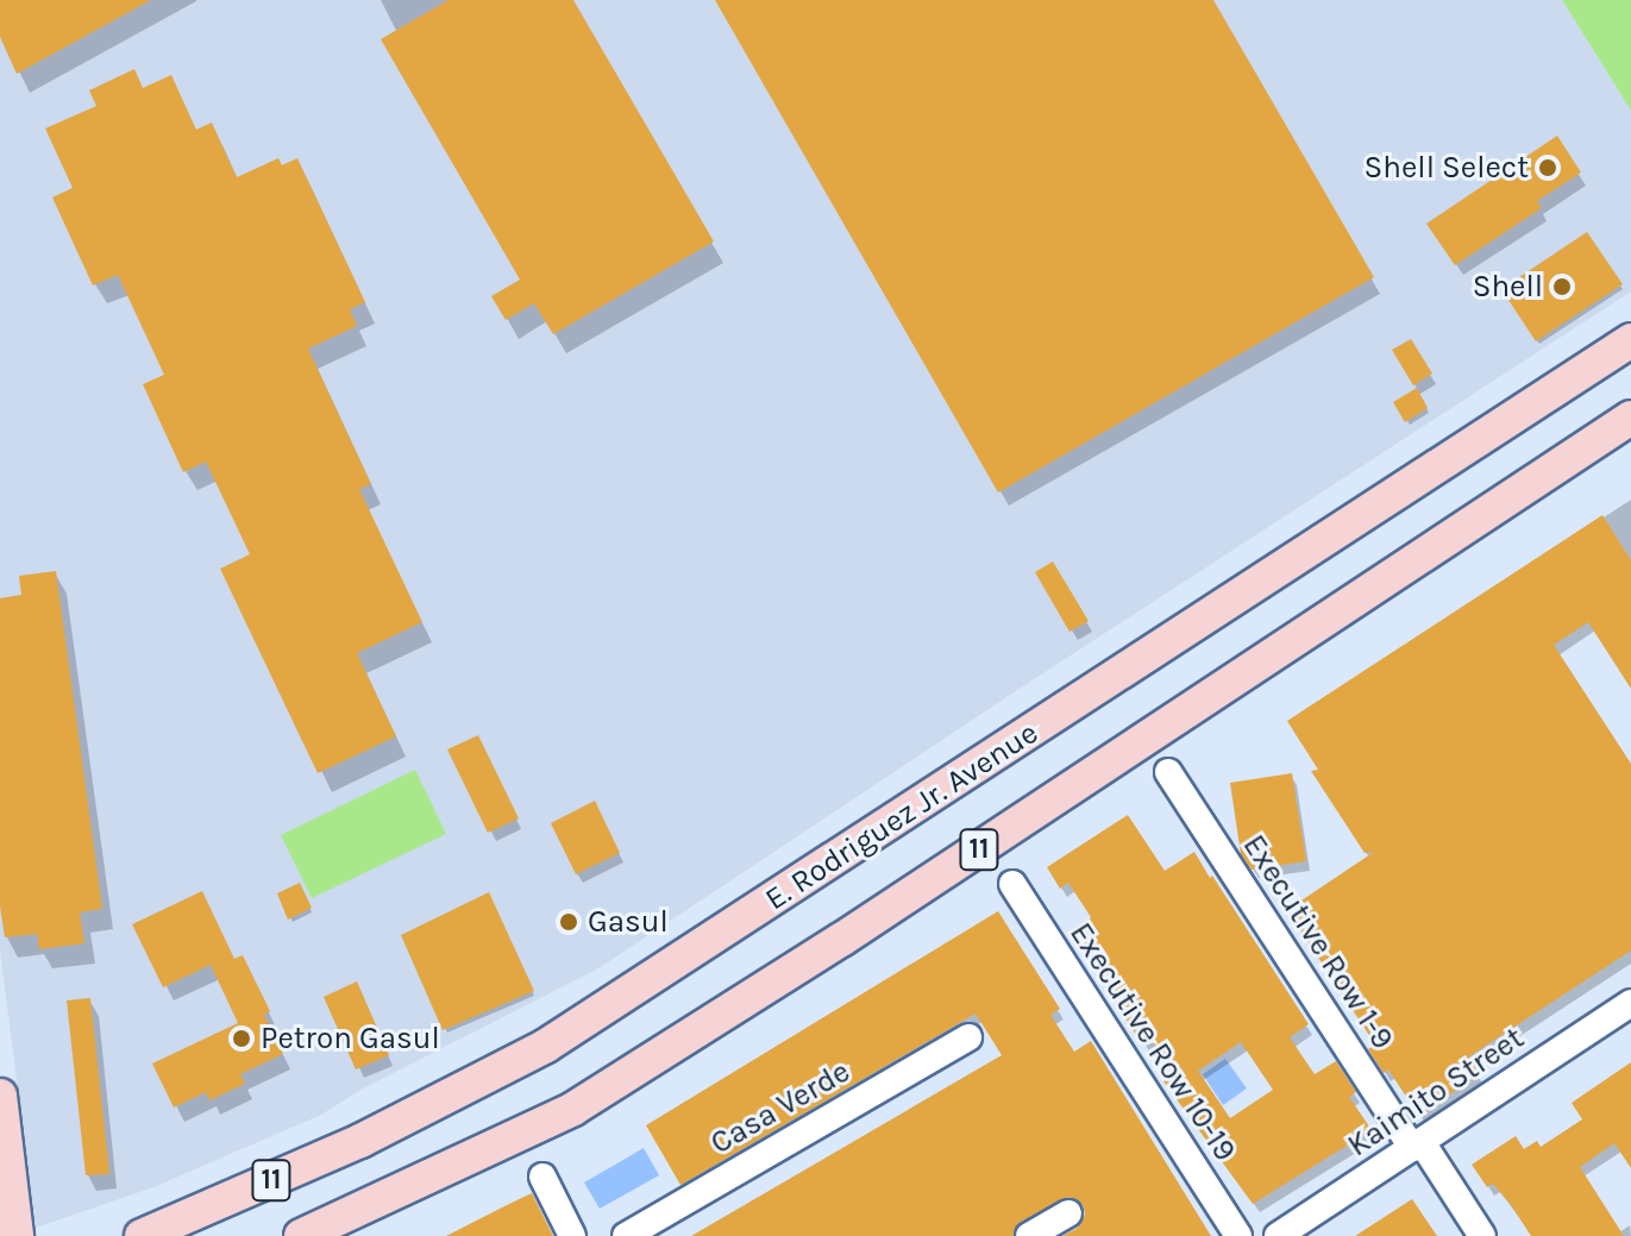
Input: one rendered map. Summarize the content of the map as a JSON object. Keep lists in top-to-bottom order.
{
  "streets": {
    "main road": ["E. Rodriguez Jr. Avenue", "11"],
    "street": [
      "Executive Row 1-9",
      "Executive Row 10-19",
      "Kaimito Street",
      "Casa Verde"
    ]
  },
  "crossings": [
    ["Executive Row 1-9", "Kaimito Street"]
  ],
  "places": [
    "Shell Select",
    "Shell",
    "Gasul",
    "Petron Gasul"
  ]
}
